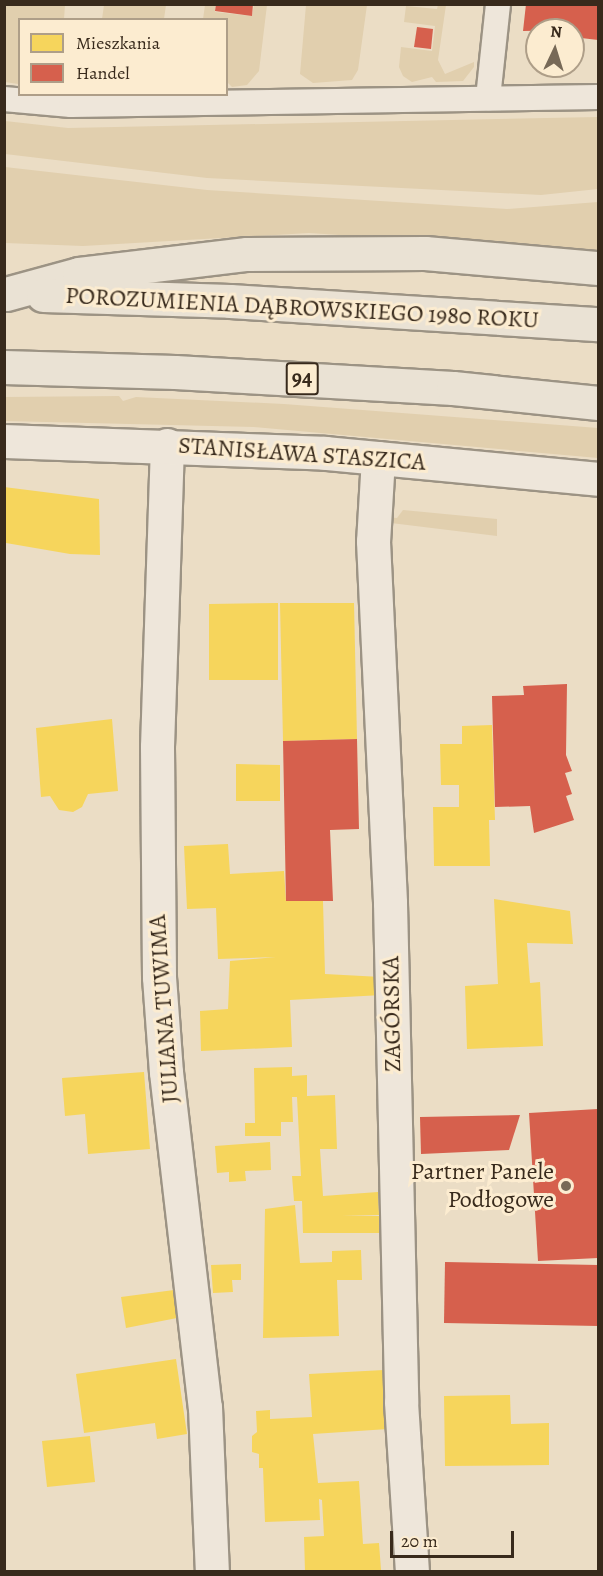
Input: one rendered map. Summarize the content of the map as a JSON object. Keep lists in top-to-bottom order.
{
  "streets": {
    "main road": ["POROZUMIENIA DĄBROWSKIEGO 1980 ROKU", "94"],
    "street": ["STANISŁAWA STASZICA", "JULIANA TUWIMA", "ZAGÓRSKA"]
  },
  "crossings": [
    ["STANISŁAWA STASZICA", "JULIANA TUWIMA"],
    ["STANISŁAWA STASZICA", "ZAGÓRSKA"]
  ],
  "places": ["Partner Panele Podłogowe"],
  "legend": ["Mieszkania", "Handel"],
  "scale_bar": "20 m",
  "north": "top"
}
